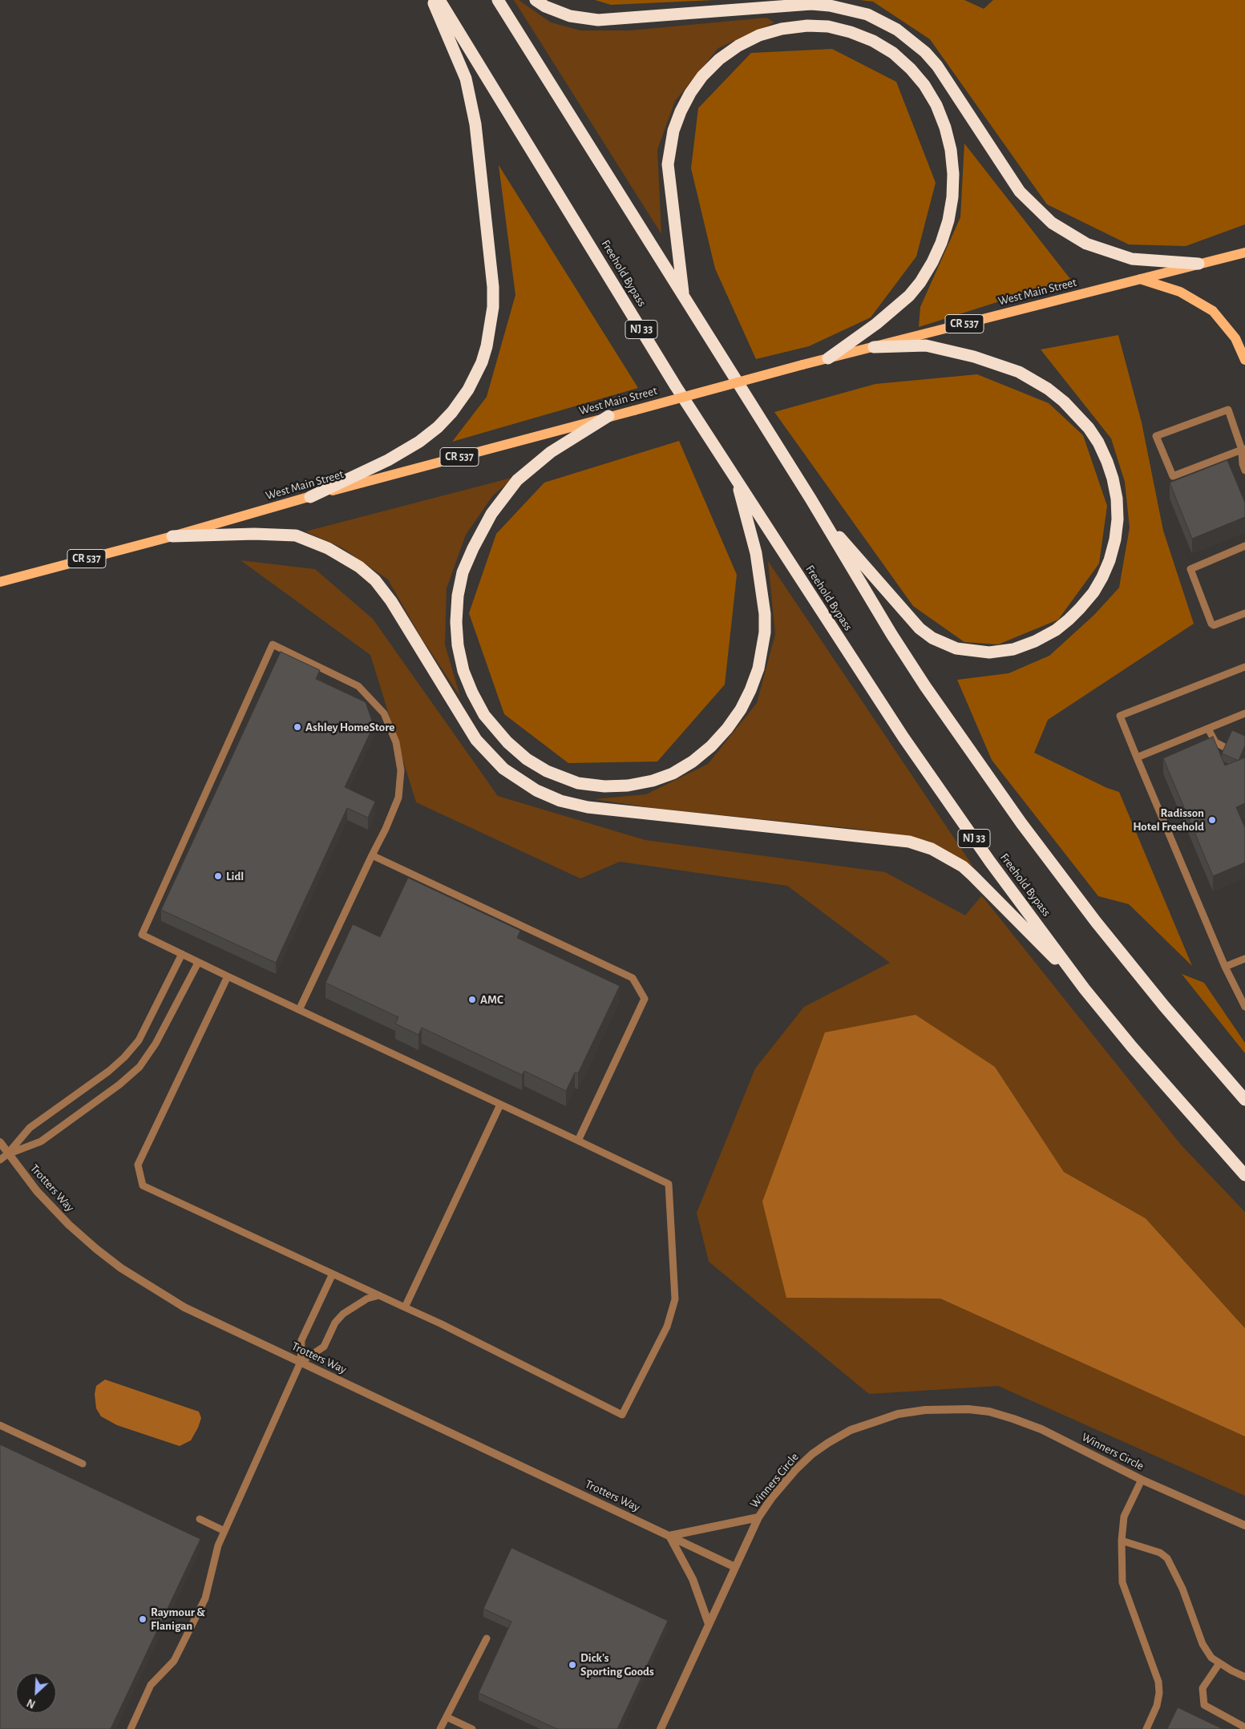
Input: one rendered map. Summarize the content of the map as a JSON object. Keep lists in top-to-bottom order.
{
  "streets": {
    "highway": ["Freehold Bypass", "NJ 33"],
    "main road": ["West Main Street", "CR 537"],
    "street": ["Trotters Way", "Winners Circle"]
  },
  "crossings": [
    ["Trotters Way", "Winners Circle"]
  ],
  "places": [
    "Ashley HomeStore",
    "Radisson Hotel Freehold",
    "Lidl",
    "AMC",
    "Raymour & Flanigan",
    "Dick's Sporting Goods"
  ],
  "north": "bottom left"
}
